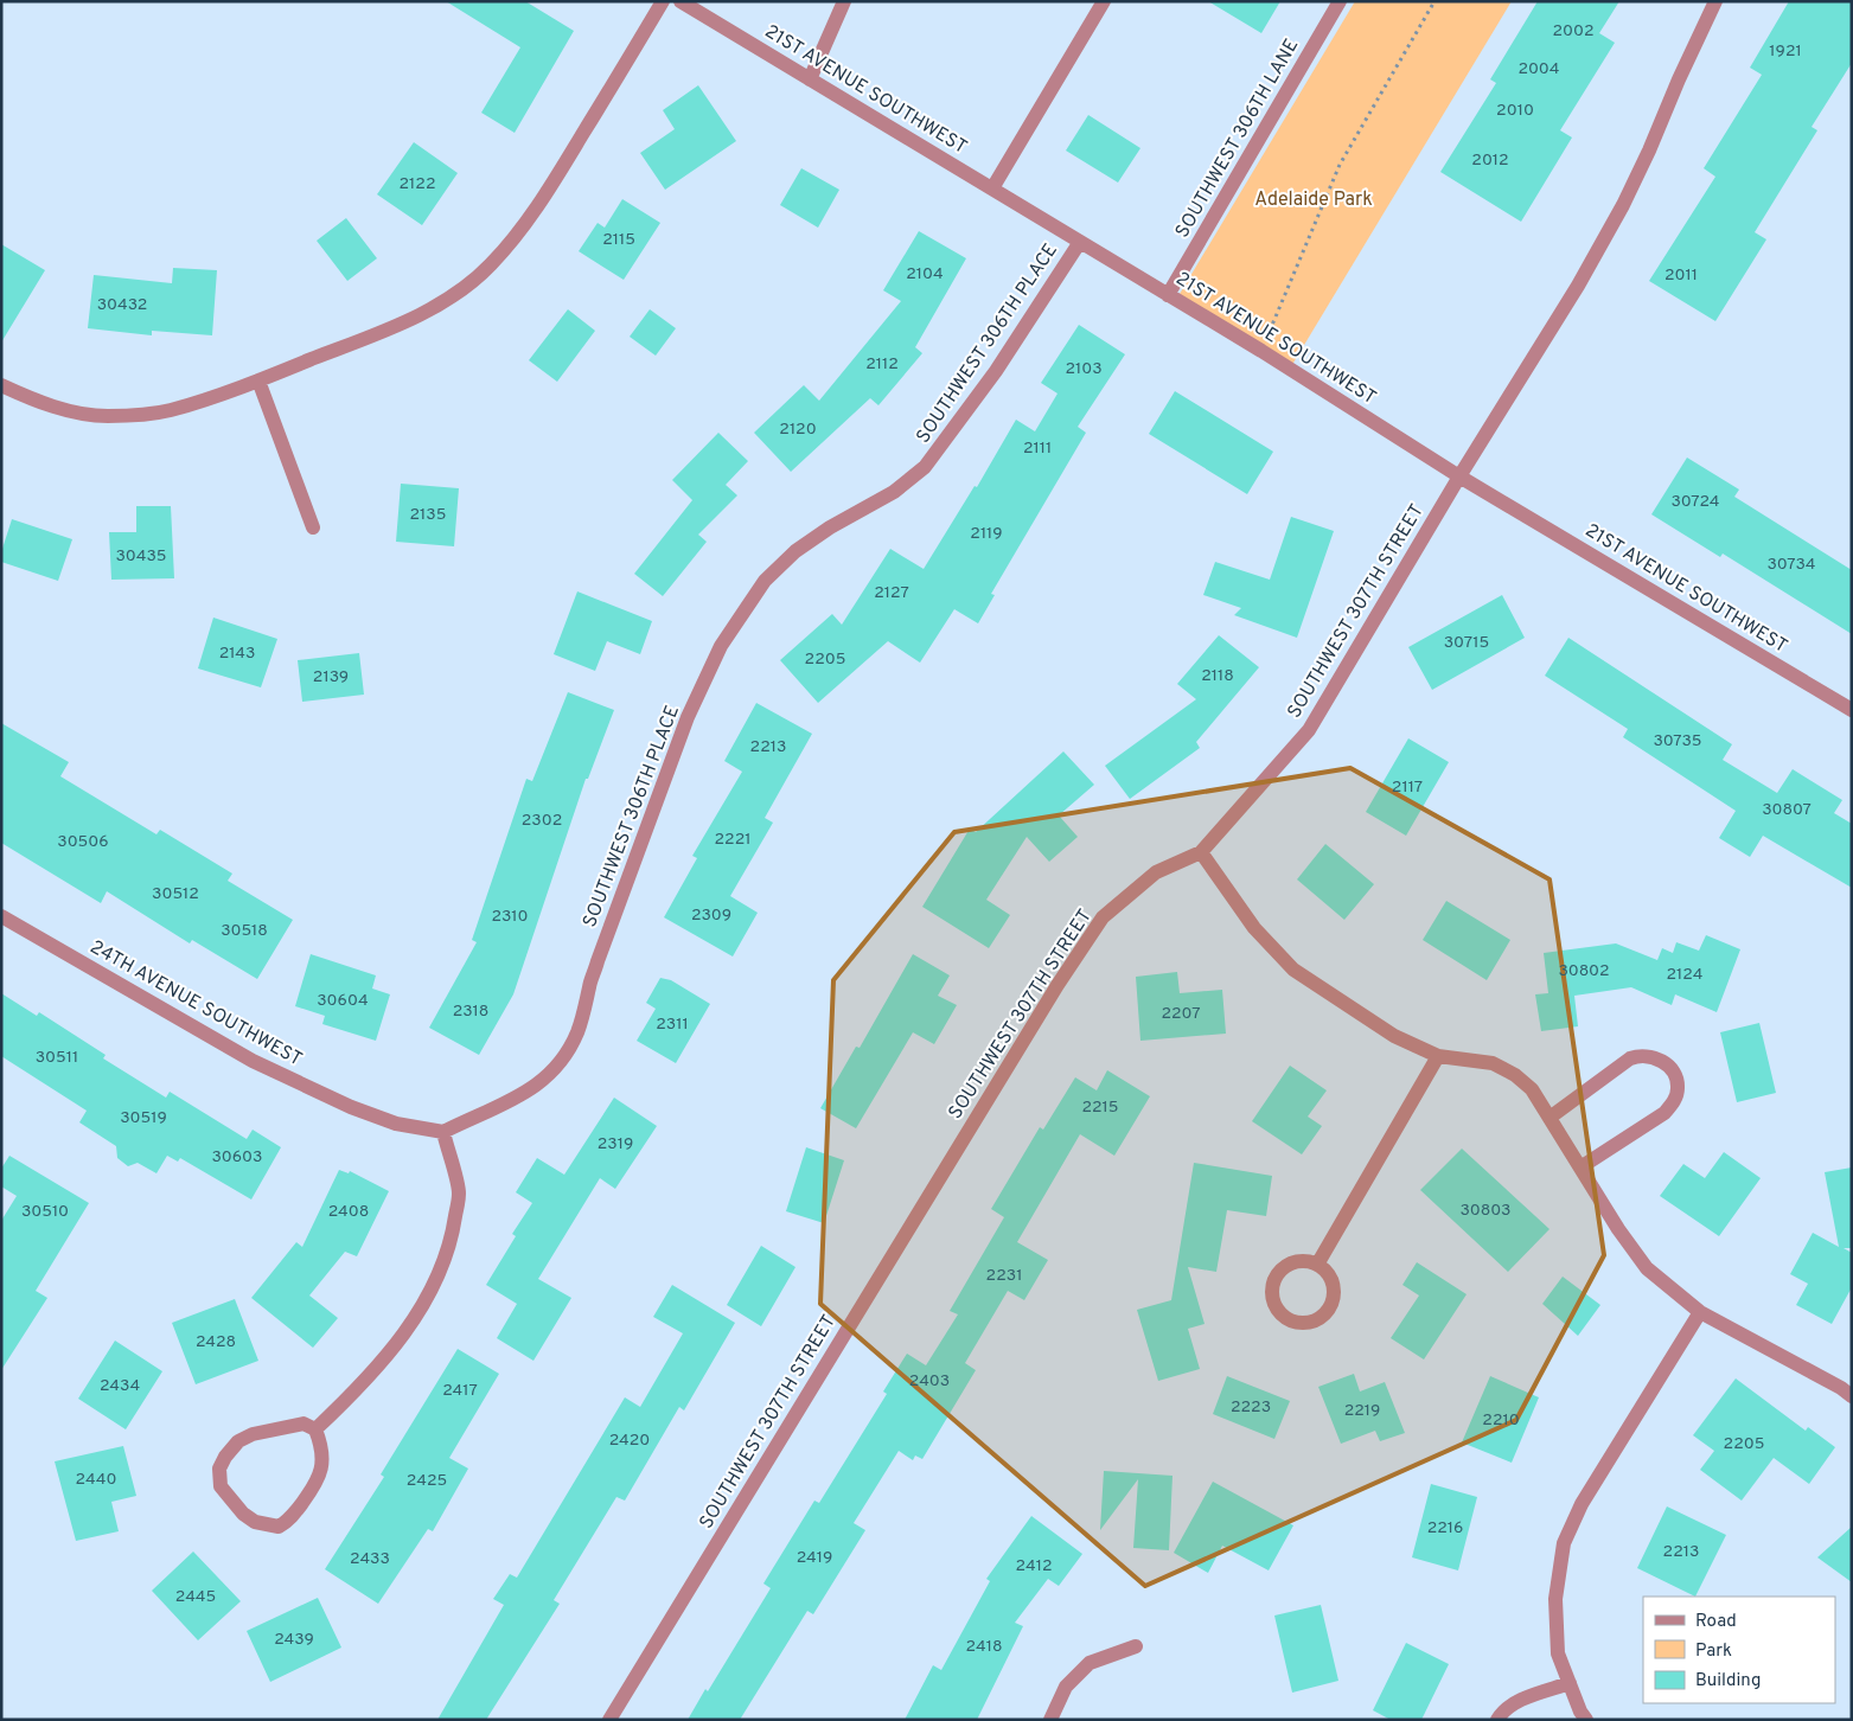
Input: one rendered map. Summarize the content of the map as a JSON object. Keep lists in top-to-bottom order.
{
  "streets": {
    "street": [
      "21ST AVENUE SOUTHWEST",
      "SOUTHWEST 306TH LANE",
      "SOUTHWEST 306TH PLACE",
      "SOUTHWEST 307TH STREET",
      "24TH AVENUE SOUTHWEST"
    ]
  },
  "crossings": [
    ["21ST AVENUE SOUTHWEST", "SOUTHWEST 306TH LANE"],
    ["21ST AVENUE SOUTHWEST", "SOUTHWEST 306TH PLACE"],
    ["21ST AVENUE SOUTHWEST", "SOUTHWEST 307TH STREET"],
    ["SOUTHWEST 306TH PLACE", "24TH AVENUE SOUTHWEST"]
  ],
  "parks": ["Adelaide Park"],
  "house_numbers": [
    "2002",
    "1921",
    "2004",
    "2010",
    "2012",
    "2122",
    "2115",
    "2104",
    "2011",
    "30432",
    "2112",
    "2103",
    "2120",
    "2111",
    "30724",
    "2135",
    "2119",
    "30435",
    "30734",
    "2127",
    "30715",
    "2143",
    "2205",
    "2118",
    "2139",
    "30735",
    "2213",
    "2117",
    "30807",
    "2302",
    "2221",
    "30506",
    "30512",
    "2309",
    "2310",
    "30518",
    "30802",
    "2124",
    "30604",
    "2318",
    "2207",
    "2311",
    "30511",
    "2215",
    "30519",
    "2319",
    "30603",
    "30803",
    "30510",
    "2408",
    "2231",
    "2428",
    "2403",
    "2434",
    "2417",
    "2223",
    "2219",
    "2210",
    "2420",
    "2205",
    "2440",
    "2425",
    "2216",
    "2213",
    "2419",
    "2433",
    "2412",
    "2445",
    "2439",
    "2418"
  ],
  "legend": ["Road", "Park", "Building"]
}
